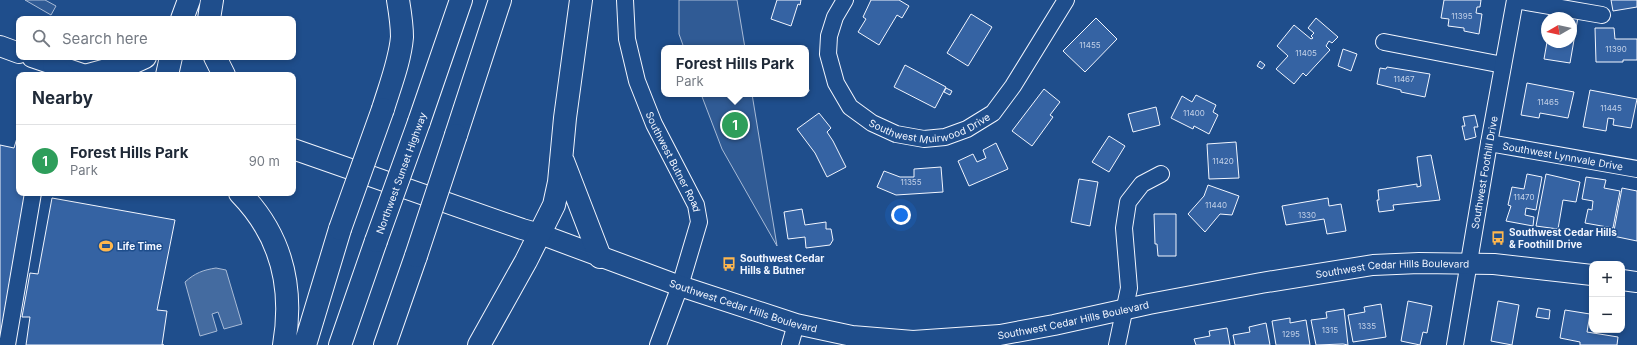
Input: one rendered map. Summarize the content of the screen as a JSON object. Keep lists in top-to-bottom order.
{
  "streets": {
    "highway": ["Northwest Sunset Highway"],
    "main road": ["Southwest Cedar Hills Boulevard"],
    "street": [
      "Southwest Muirwood Drive",
      "Southwest Lynnvale Drive",
      "Southwest Butner Road",
      "Southwest Foothill Drive"
    ]
  },
  "crossings": [
    ["Southwest Lynnvale Drive", "Southwest Foothill Drive"],
    ["Southwest Butner Road", "Southwest Cedar Hills Boulevard"],
    ["Southwest Foothill Drive", "Southwest Cedar Hills Boulevard"]
  ],
  "places": {
    "bus stop": ["Southwest Cedar Hills & Foothill Drive", "Southwest Cedar Hills & Butner"],
    "sports": ["Life Time"]
  },
  "house_numbers": [
    "11395",
    "11455",
    "11390",
    "11405",
    "11467",
    "11465",
    "11445",
    "11400",
    "11420",
    "11355",
    "11470",
    "11440",
    "1330",
    "1335",
    "1315",
    "1295"
  ],
  "north": "left",
  "page": {
    "search": "Search here",
    "popup": ["Forest Hills Park", "Park"],
    "heading": "Nearby",
    "pins": "1",
    "list": [
      {
        "mark": "1",
        "name": "Forest Hills Park",
        "note": "Park",
        "value": "90 m"
      }
    ],
    "map_buttons": ["+", "−"]
  }
}
